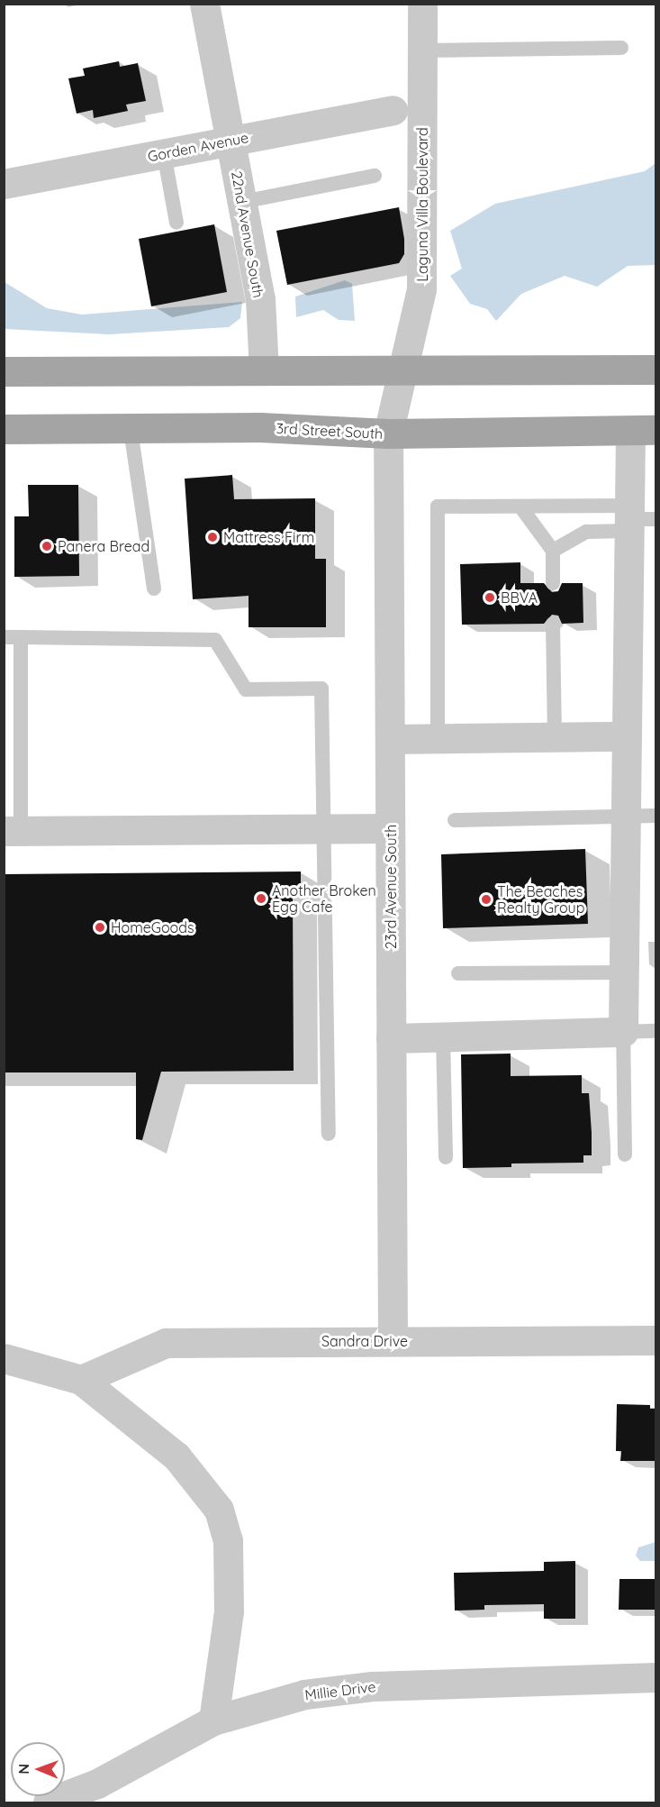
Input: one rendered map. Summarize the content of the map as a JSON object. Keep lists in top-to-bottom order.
{
  "streets": {
    "main road": ["3rd Street South"],
    "street": [
      "Gorden Avenue",
      "Laguna Villa Boulevard",
      "22nd Avenue South",
      "23rd Avenue South",
      "Sandra Drive",
      "Millie Drive"
    ]
  },
  "crossings": [
    ["Gorden Avenue", "22nd Avenue South"],
    ["Laguna Villa Boulevard", "3rd Street South"],
    ["Laguna Villa Boulevard", "23rd Avenue South"],
    ["3rd Street South", "23rd Avenue South"],
    ["23rd Avenue South", "Sandra Drive"]
  ],
  "places": [
    "Mattress Firm",
    "Panera Bread",
    "BBVA",
    "Another Broken Egg Cafe",
    "The Beaches Realty Group",
    "HomeGoods"
  ],
  "north": "left"
}
